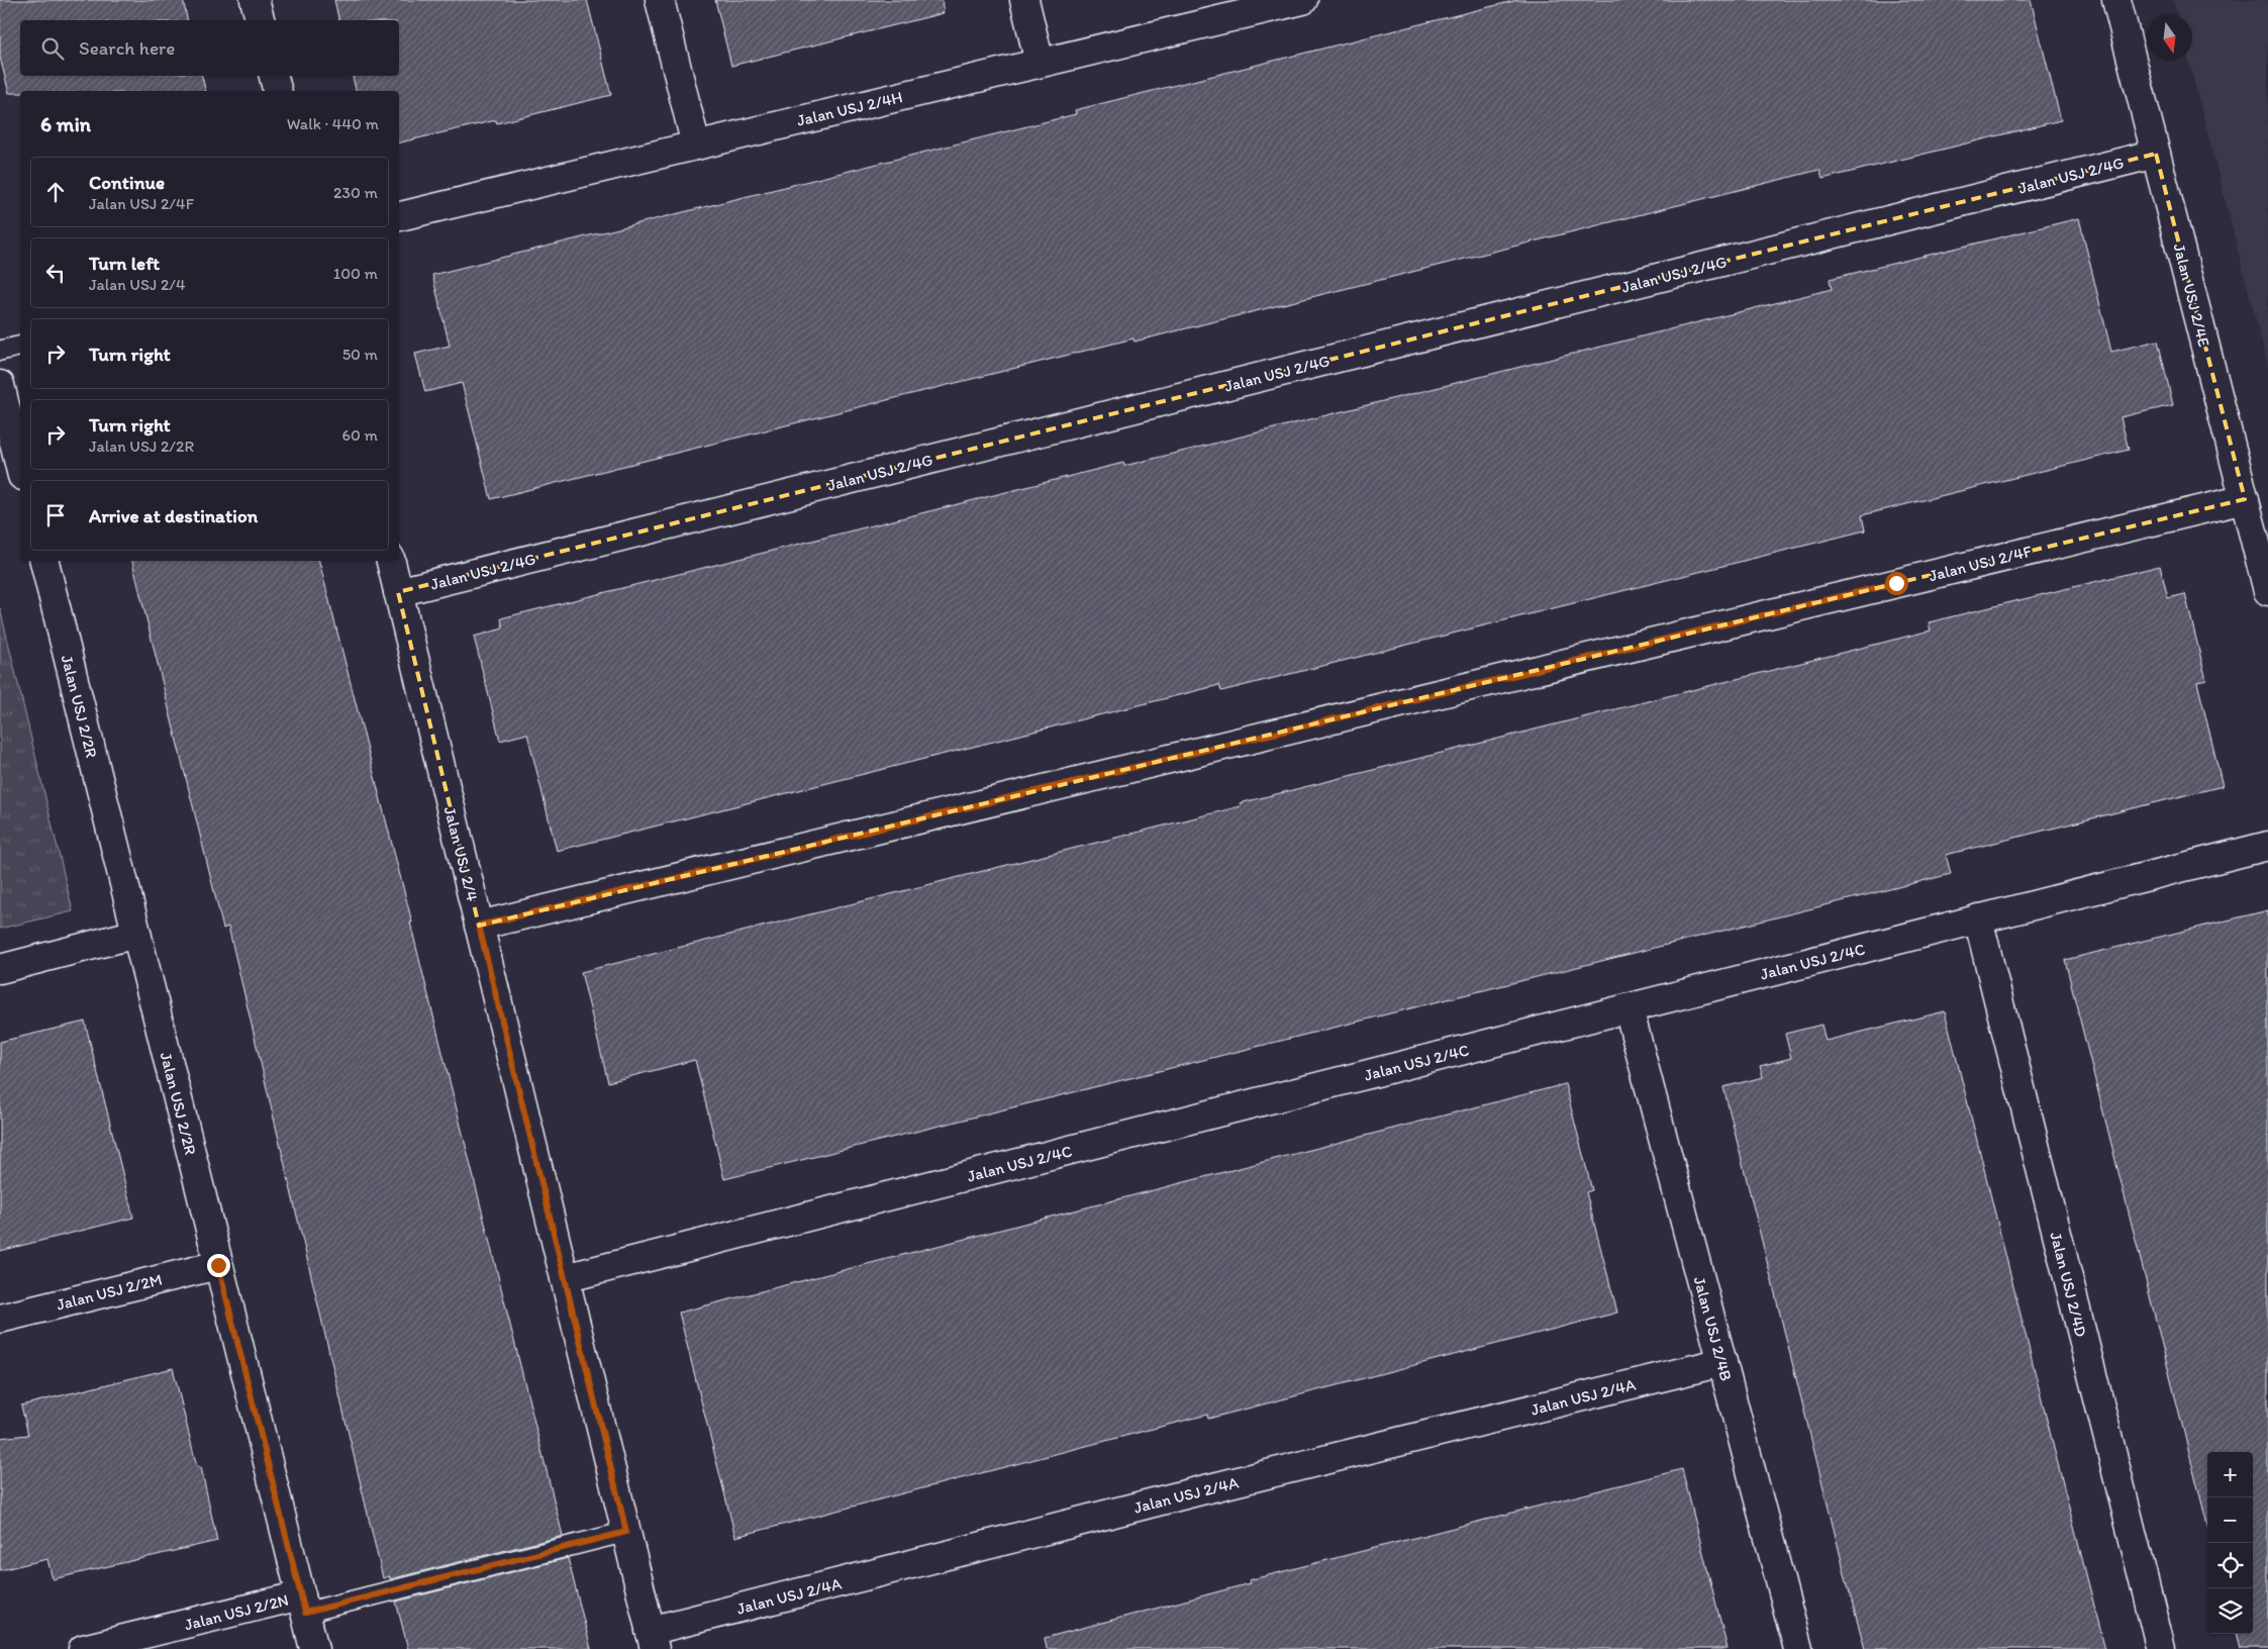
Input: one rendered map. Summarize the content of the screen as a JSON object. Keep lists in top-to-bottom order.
{
  "streets": {
    "street": [
      "Jalan USJ 2/4H",
      "Jalan USJ 2/4G",
      "Jalan USJ 2/4E",
      "Jalan USJ 2/4F",
      "Jalan USJ 2/2R",
      "Jalan USJ 2/4",
      "Jalan USJ 2/4C",
      "Jalan USJ 2/4D",
      "Jalan USJ 2/2M",
      "Jalan USJ 2/4B",
      "Jalan USJ 2/4A",
      "Jalan USJ 2/2N"
    ]
  },
  "crossings": [
    ["Jalan USJ 2/4G", "Jalan USJ 2/4E"],
    ["Jalan USJ 2/4G", "Jalan USJ 2/4"],
    ["Jalan USJ 2/4E", "Jalan USJ 2/4F"],
    ["Jalan USJ 2/4F", "Jalan USJ 2/4"],
    ["Jalan USJ 2/2R", "Jalan USJ 2/2M"],
    ["Jalan USJ 2/2R", "Jalan USJ 2/2N"],
    ["Jalan USJ 2/4", "Jalan USJ 2/4C"],
    ["Jalan USJ 2/4", "Jalan USJ 2/4A"],
    ["Jalan USJ 2/4C", "Jalan USJ 2/4D"],
    ["Jalan USJ 2/4C", "Jalan USJ 2/4B"],
    ["Jalan USJ 2/4B", "Jalan USJ 2/4A"]
  ],
  "north": "bottom",
  "page": {
    "search": "Search here",
    "heading": ["6 min", "Walk · 440 m"],
    "list": [
      ["Continue", "Jalan USJ 2/4F", "230 m"],
      ["Turn left", "Jalan USJ 2/4", "100 m"],
      ["Turn right", "50 m"],
      ["Turn right", "Jalan USJ 2/2R", "60 m"],
      "Arrive at destination"
    ],
    "map_buttons": ["+", "−"]
  }
}
